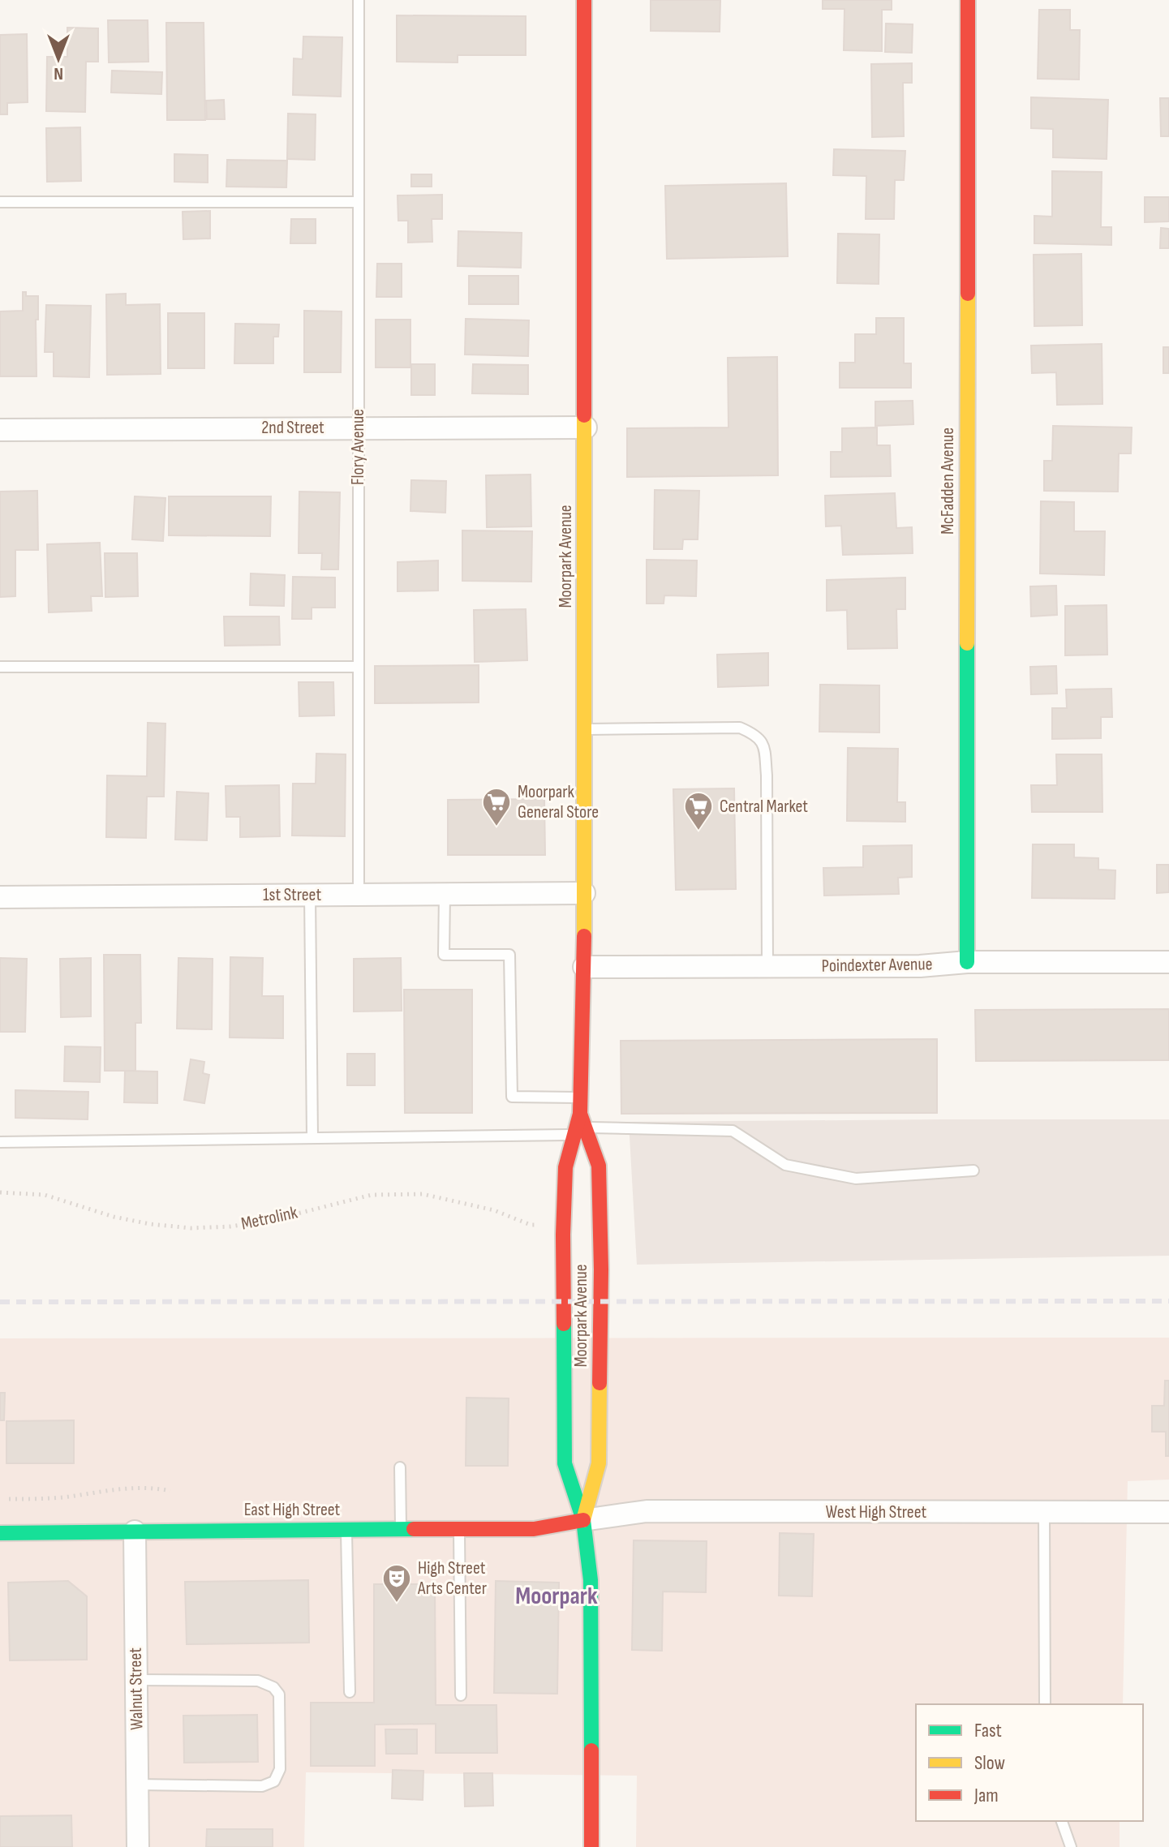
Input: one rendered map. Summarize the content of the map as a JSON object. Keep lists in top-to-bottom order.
{
  "streets": {
    "main road": ["McFadden Avenue", "Moorpark Avenue", "East High Street"],
    "street": [
      "2nd Street",
      "1st Street",
      "Poindexter Avenue",
      "West High Street",
      "Walnut Street"
    ],
    "lane": ["Flory Avenue"],
    "path": ["Metrolink"]
  },
  "crossings": [
    ["2nd Street", "Flory Avenue"],
    ["2nd Street", "Moorpark Avenue"],
    ["Flory Avenue", "1st Street"],
    ["McFadden Avenue", "Poindexter Avenue"],
    ["Moorpark Avenue", "1st Street"],
    ["Moorpark Avenue", "Poindexter Avenue"],
    ["Moorpark Avenue", "East High Street"],
    ["Moorpark Avenue", "West High Street"],
    ["East High Street", "West High Street"],
    ["East High Street", "Walnut Street"]
  ],
  "districts": ["Moorpark"],
  "places": {
    "supermarket": ["Moorpark General Store", "Central Market"],
    "theatre": ["High Street Arts Center"]
  },
  "legend": ["Fast", "Slow", "Jam"],
  "north": "bottom"
}
